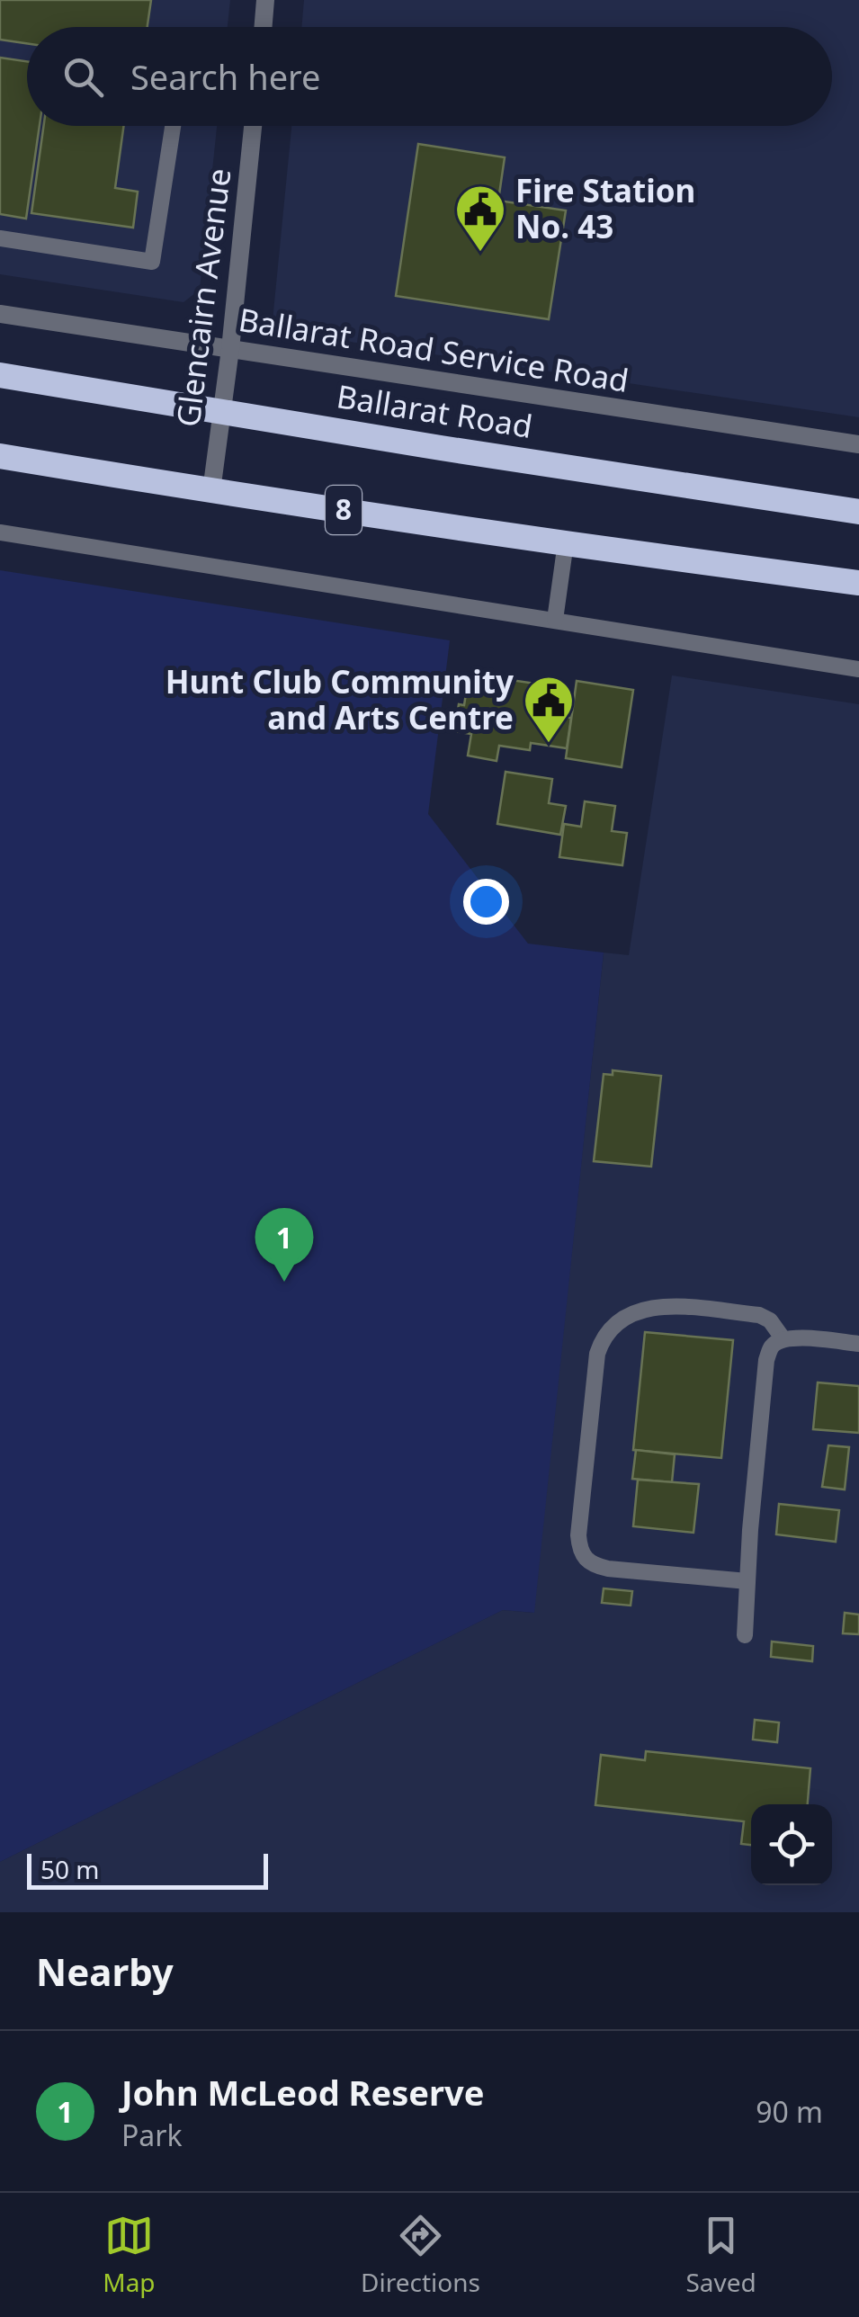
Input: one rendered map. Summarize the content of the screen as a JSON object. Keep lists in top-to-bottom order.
{
  "streets": {
    "highway": ["Ballarat Road", "8"],
    "street": ["Glencairn Avenue", "Ballarat Road Service Road"]
  },
  "crossings": [
    ["Glencairn Avenue", "Ballarat Road Service Road"],
    ["Glencairn Avenue", "Ballarat Road"],
    ["Glencairn Avenue", "8"]
  ],
  "places": {
    "public building": ["Fire Station No. 43", "Hunt Club Community and Arts Centre"]
  },
  "scale_bar": "50 m",
  "page": {
    "search": "Search here",
    "pins": "1",
    "scale": "50 m",
    "heading": "Nearby",
    "list": [
      {
        "mark": "1",
        "name": "John McLeod Reserve",
        "note": "Park",
        "value": "90 m"
      }
    ],
    "nav": ["Map", "Directions", "Saved"]
  }
}
